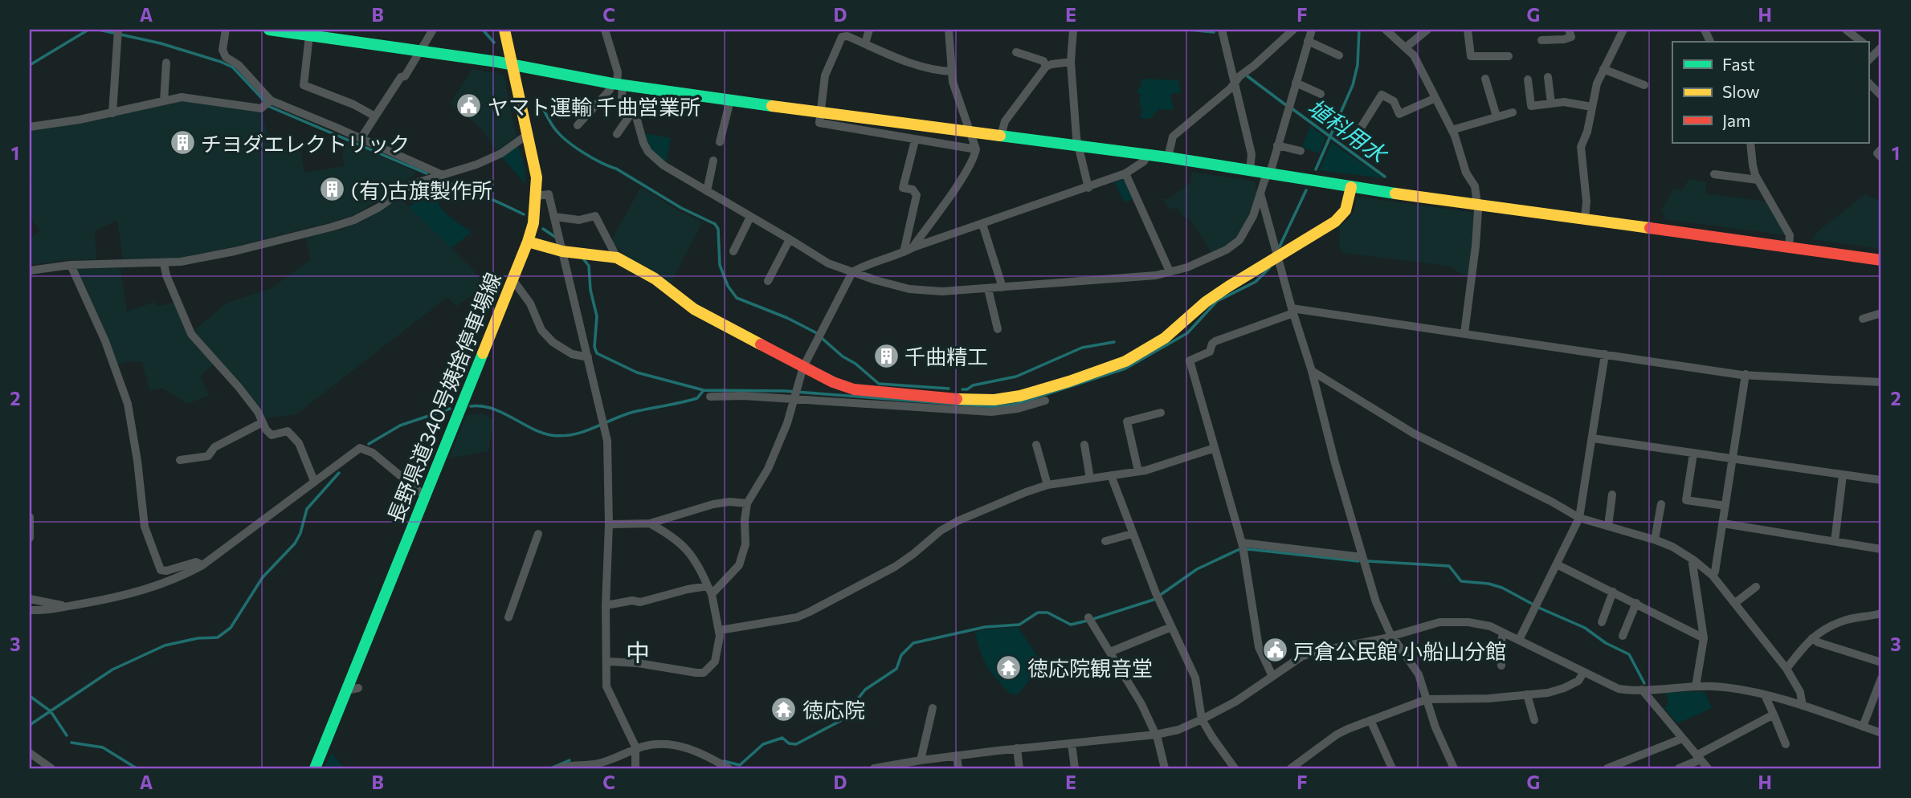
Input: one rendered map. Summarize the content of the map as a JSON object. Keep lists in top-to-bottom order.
{
  "streets": {
    "street": ["長野県道340号姨捨停車場線"]
  },
  "districts": ["中"],
  "water": ["埴科用水"],
  "places": {
    "public building": ["ヤマト運輸 千曲営業所", "戸倉公民館 小船山分館"],
    "building": ["チヨダエレクトリック", "(有)古旗製作所", "千曲精工"],
    "temple": ["徳応院観音堂", "徳応院"]
  },
  "legend": ["Fast", "Slow", "Jam"],
  "grid": {
    "columns": [
      "A",
      "B",
      "C",
      "D",
      "E",
      "F",
      "G",
      "H"
    ],
    "rows": ["1", "2", "3"]
  }
}
